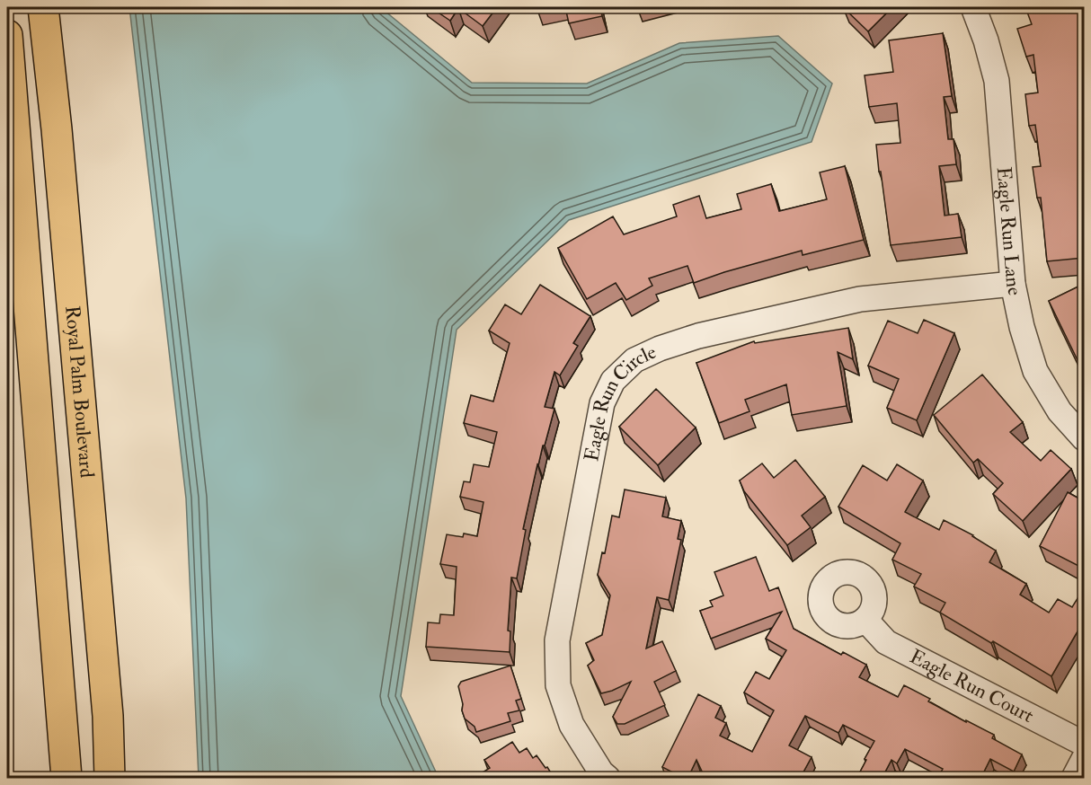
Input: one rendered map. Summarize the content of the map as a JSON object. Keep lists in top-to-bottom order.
{
  "streets": {
    "main road": ["Royal Palm Boulevard"],
    "street": ["Eagle Run Lane", "Eagle Run Circle", "Eagle Run Court"]
  },
  "crossings": [
    ["Eagle Run Lane", "Eagle Run Circle"]
  ]
}
